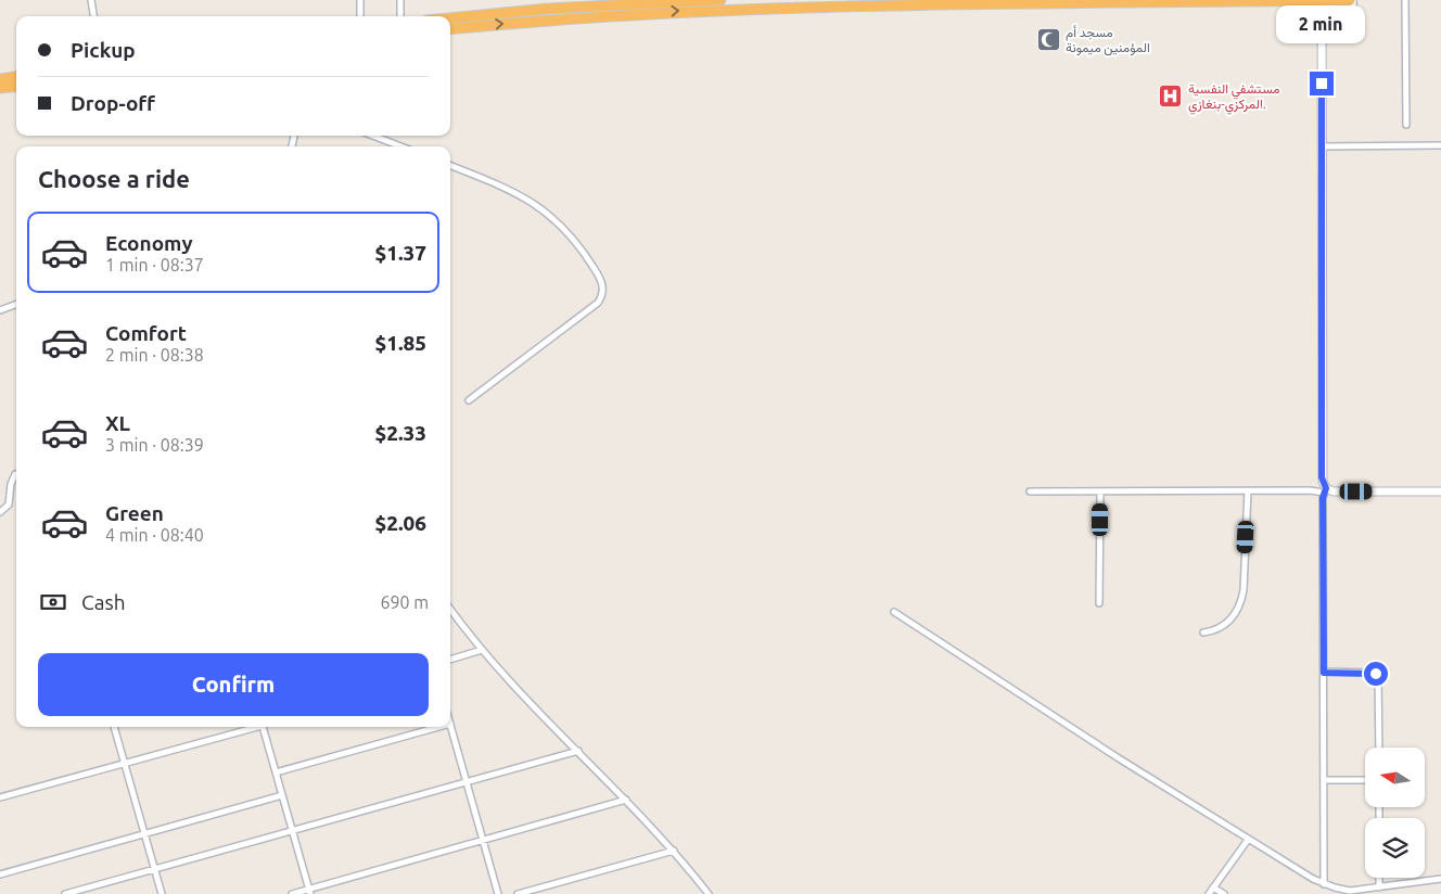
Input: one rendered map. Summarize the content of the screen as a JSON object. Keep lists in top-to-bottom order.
{
  "places": {
    "mosque": ["مسجد أم المؤمنين ميمونة"],
    "hospital": ["مستشفي النفسية المركزي-بنغازي."]
  },
  "north": "left",
  "page": {
    "bubble": "2 min",
    "banner": ["Pickup", "Drop-off"],
    "heading": "Choose a ride",
    "list": [
      {
        "name": "Economy",
        "note": "1 min · 08:37",
        "value": "$1.37"
      },
      {
        "name": "Comfort",
        "note": "2 min · 08:38",
        "value": "$1.85"
      },
      {
        "name": "XL",
        "note": "3 min · 08:39",
        "value": "$2.33"
      },
      {
        "name": "Green",
        "note": "4 min · 08:40",
        "value": "$2.06"
      }
    ],
    "pay": ["Cash", "690 m"],
    "buttons": "Confirm"
  }
}
